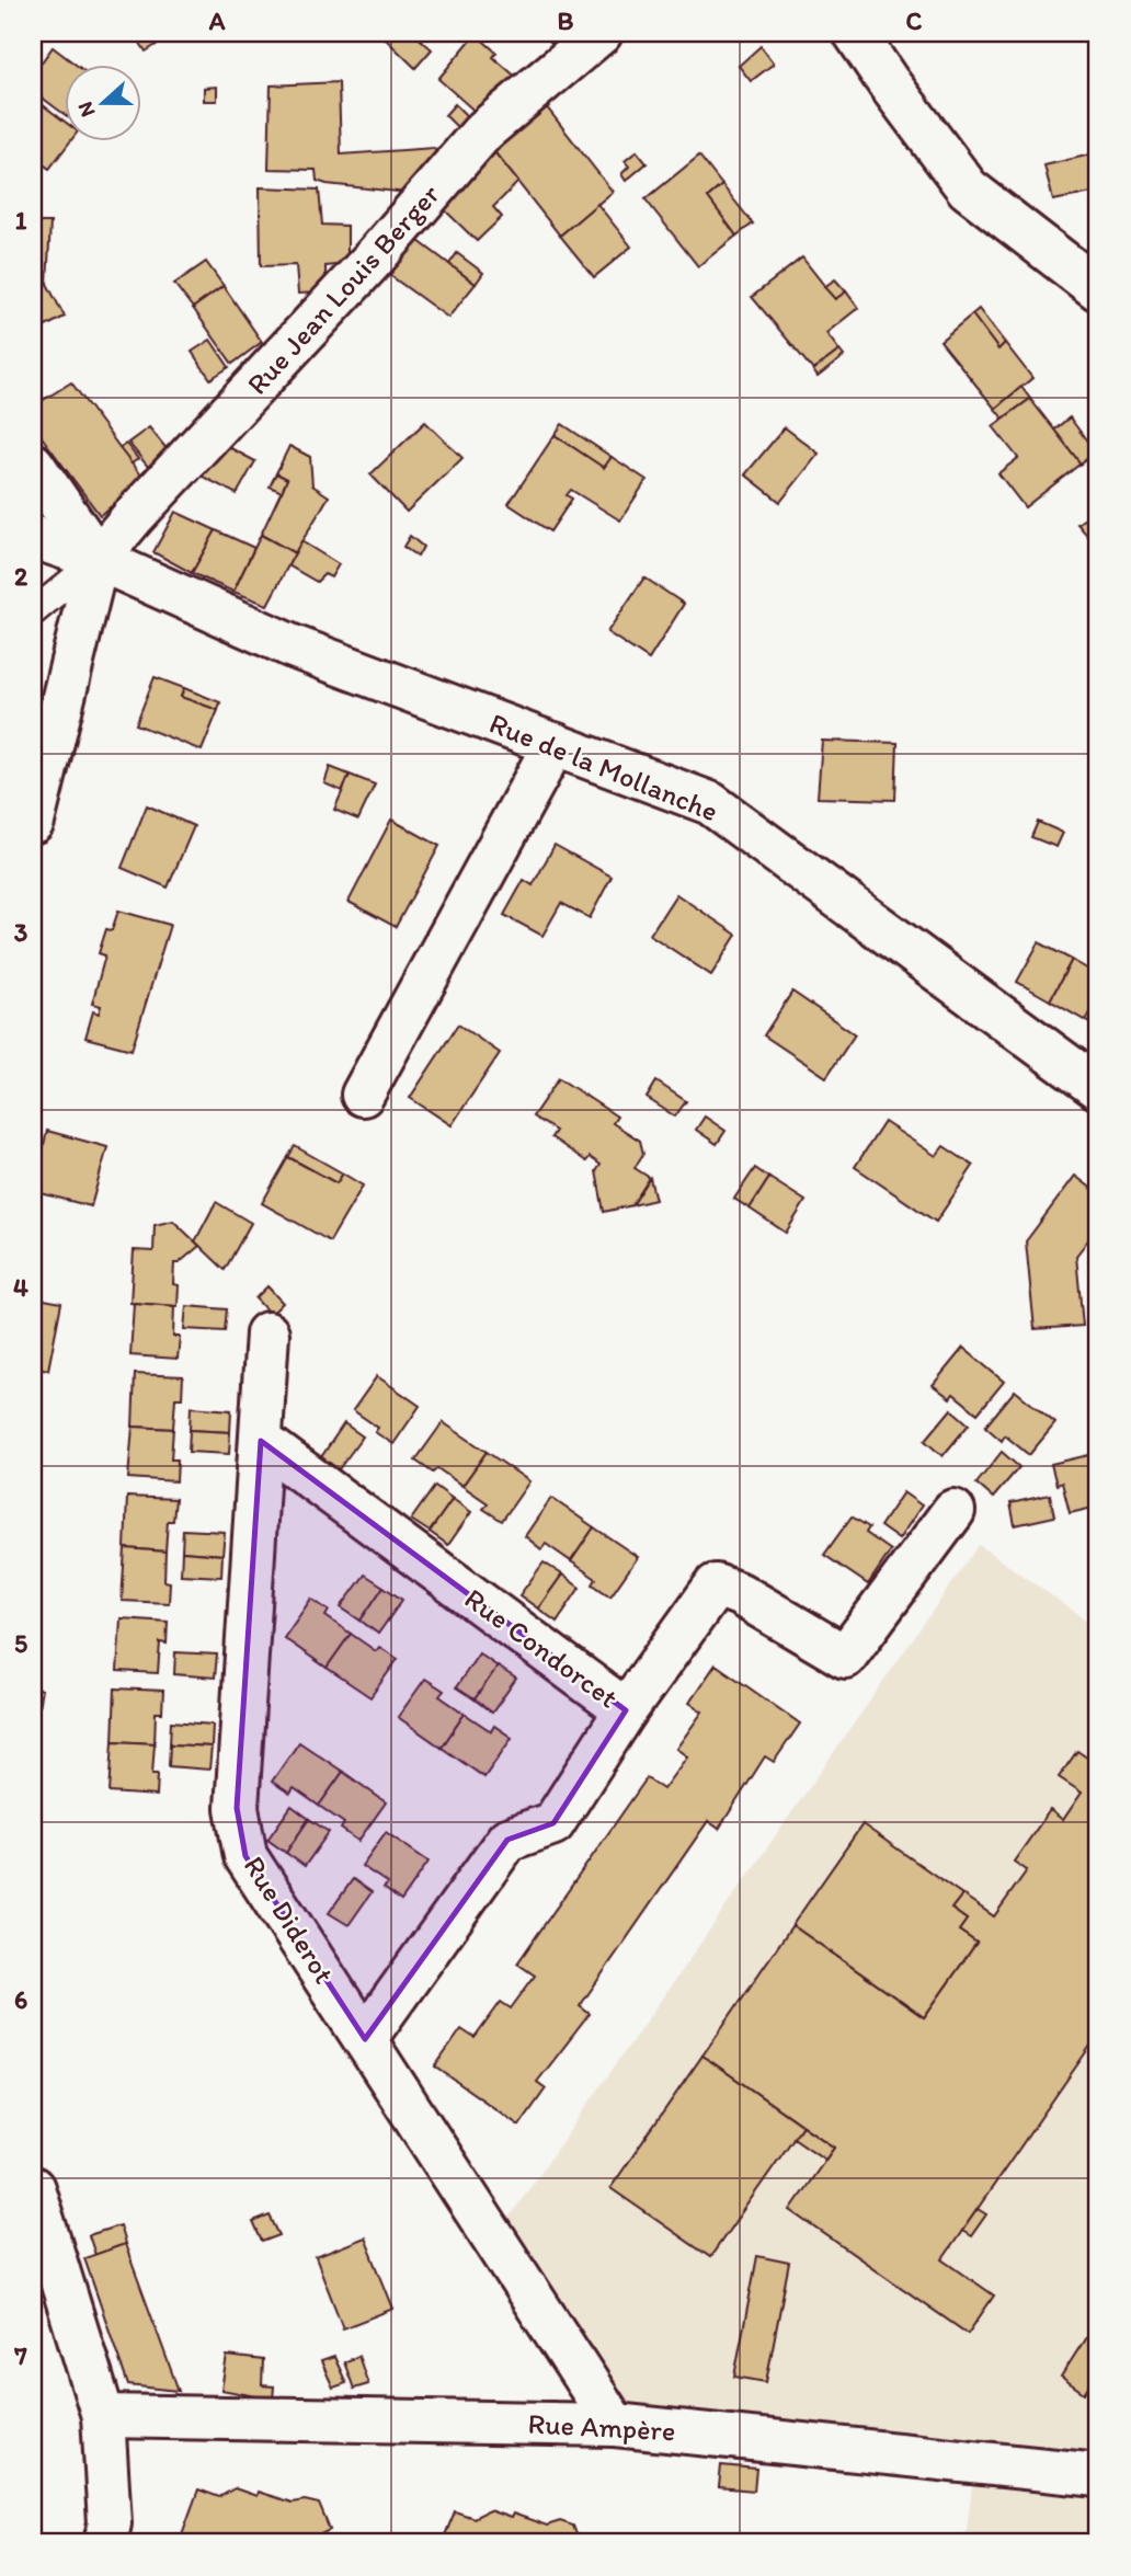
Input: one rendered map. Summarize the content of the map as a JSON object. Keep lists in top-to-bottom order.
{
  "streets": {
    "street": [
      "Rue Jean Louis Berger",
      "Rue de la Mollanche",
      "Rue Condorcet",
      "Rue Diderot",
      "Rue Ampère"
    ]
  },
  "crossings": [
    ["Rue Jean Louis Berger", "Rue de la Mollanche"],
    ["Rue Condorcet", "Rue Diderot"],
    ["Rue Diderot", "Rue Ampère"]
  ],
  "north": "left",
  "grid": {
    "columns": ["A", "B", "C"],
    "rows": [
      "1",
      "2",
      "3",
      "4",
      "5",
      "6",
      "7"
    ]
  }
}
